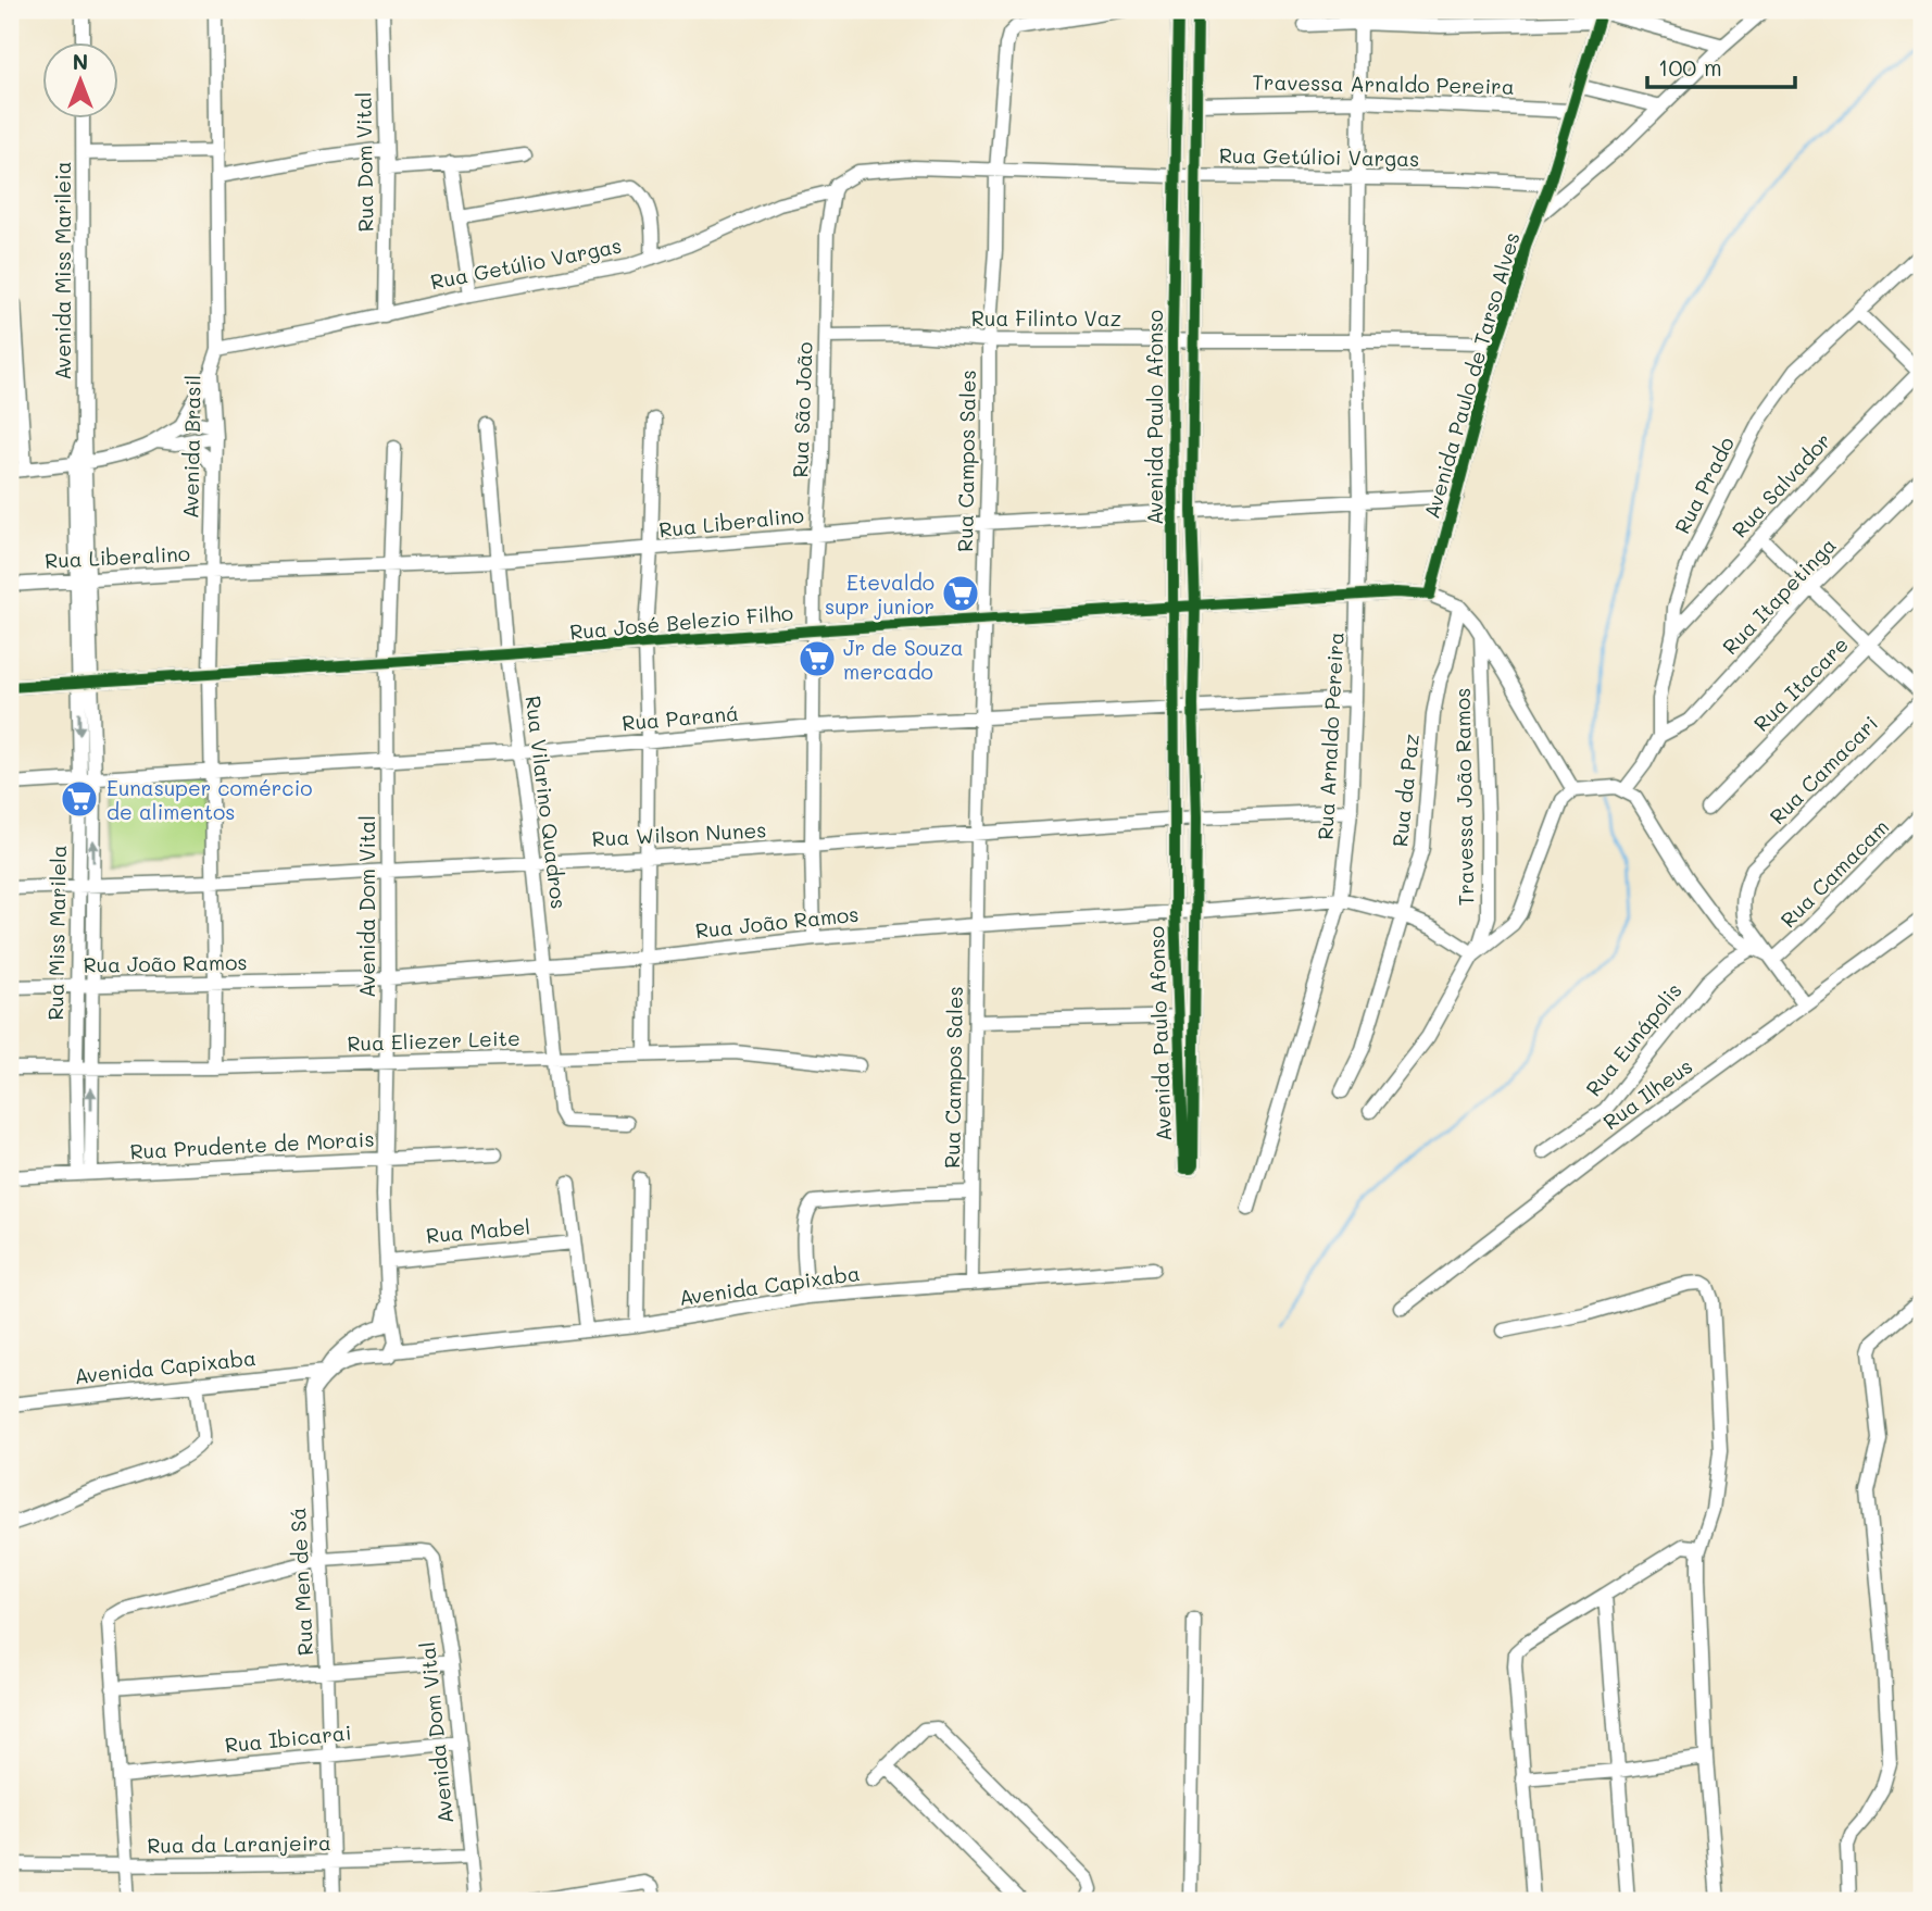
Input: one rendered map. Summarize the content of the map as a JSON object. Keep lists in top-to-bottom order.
{
  "streets": {
    "street": [
      "Travessa Arnaldo Pereira",
      "Rua Getúlioi Vargas",
      "Rua Dom Vital",
      "Rua Getúlio Vargas",
      "Avenida Miss Marileia",
      "Rua Filinto Vaz",
      "Avenida Paulo de Tarso Alves",
      "Rua São João",
      "Avenida Paulo Afonso",
      "Avenida Brasil",
      "Rua Campos Sales",
      "Rua Prado",
      "Rua Salvador",
      "Rua Liberalino",
      "Rua Itapetinga",
      "Rua José Belezio Filho",
      "Rua Itacare",
      "Rua Paraná",
      "Rua Arnaldo Pereira",
      "Rua Camacari",
      "Rua da Paz",
      "Travessa João Ramos",
      "Rua Vilarino Quadros",
      "Rua Wilson Nunes",
      "Rua Camacam",
      "Avenida Dom Vital",
      "Rua João Ramos",
      "Rua Miss Marilela",
      "Rua Eunápolis",
      "Rua Eliezer Leite",
      "Rua Ilheus",
      "Rua Prudente de Morais",
      "Rua Mabel",
      "Avenida Capixaba",
      "Rua Men de Sá",
      "Rua Ibicarai",
      "Rua da Laranjeira"
    ]
  },
  "crossings": [
    ["Travessa Arnaldo Pereira", "Avenida Paulo de Tarso Alves"],
    ["Travessa Arnaldo Pereira", "Avenida Paulo Afonso"],
    ["Travessa Arnaldo Pereira", "Rua Arnaldo Pereira"],
    ["Rua Getúlioi Vargas", "Avenida Paulo de Tarso Alves"],
    ["Rua Getúlioi Vargas", "Avenida Paulo Afonso"],
    ["Rua Getúlioi Vargas", "Rua Campos Sales"],
    ["Rua Getúlioi Vargas", "Rua Arnaldo Pereira"],
    ["Rua Dom Vital", "Rua Getúlio Vargas"],
    ["Rua Getúlio Vargas", "Rua São João"],
    ["Rua Getúlio Vargas", "Avenida Brasil"],
    ["Avenida Miss Marileia", "Rua Miss Marilela"],
    ["Rua Filinto Vaz", "Avenida Paulo de Tarso Alves"],
    ["Rua Filinto Vaz", "Rua São João"],
    ["Rua Filinto Vaz", "Avenida Paulo Afonso"],
    ["Rua Filinto Vaz", "Rua Campos Sales"],
    ["Rua Filinto Vaz", "Rua Arnaldo Pereira"],
    ["Avenida Paulo de Tarso Alves", "Rua Liberalino"],
    ["Rua São João", "Rua Liberalino"],
    ["Rua São João", "Rua José Belezio Filho"],
    ["Rua São João", "Rua Paraná"],
    ["Rua São João", "Rua Wilson Nunes"],
    ["Rua São João", "Rua João Ramos"],
    ["Avenida Paulo Afonso", "Rua Liberalino"],
    ["Avenida Paulo Afonso", "Rua José Belezio Filho"],
    ["Avenida Paulo Afonso", "Rua Paraná"],
    ["Avenida Paulo Afonso", "Rua Wilson Nunes"],
    ["Avenida Paulo Afonso", "Rua João Ramos"],
    ["Avenida Brasil", "Rua Liberalino"],
    ["Avenida Brasil", "Rua José Belezio Filho"],
    ["Avenida Brasil", "Rua Paraná"],
    ["Avenida Brasil", "Rua Wilson Nunes"],
    ["Avenida Brasil", "Rua João Ramos"],
    ["Avenida Brasil", "Rua Eliezer Leite"],
    ["Rua Campos Sales", "Rua Liberalino"],
    ["Rua Campos Sales", "Rua José Belezio Filho"],
    ["Rua Campos Sales", "Rua Paraná"],
    ["Rua Campos Sales", "Rua Wilson Nunes"],
    ["Rua Campos Sales", "Rua João Ramos"],
    ["Rua Campos Sales", "Avenida Capixaba"],
    ["Rua Prado", "Rua Salvador"],
    ["Rua Prado", "Rua Itapetinga"],
    ["Rua Liberalino", "Rua Arnaldo Pereira"],
    ["Rua Liberalino", "Rua Vilarino Quadros"],
    ["Rua Liberalino", "Avenida Dom Vital"],
    ["Rua Liberalino", "Rua Miss Marilela"],
    ["Rua José Belezio Filho", "Rua Arnaldo Pereira"],
    ["Rua José Belezio Filho", "Rua Vilarino Quadros"],
    ["Rua José Belezio Filho", "Avenida Dom Vital"],
    ["Rua José Belezio Filho", "Rua Miss Marilela"],
    ["Rua Paraná", "Rua Arnaldo Pereira"],
    ["Rua Paraná", "Rua Vilarino Quadros"],
    ["Rua Paraná", "Avenida Dom Vital"],
    ["Rua Paraná", "Rua Miss Marilela"],
    ["Rua Arnaldo Pereira", "Rua Wilson Nunes"],
    ["Rua Arnaldo Pereira", "Rua João Ramos"],
    ["Rua Camacari", "Rua Camacam"],
    ["Rua da Paz", "Rua João Ramos"],
    ["Travessa João Ramos", "Rua João Ramos"],
    ["Rua Vilarino Quadros", "Rua Wilson Nunes"],
    ["Rua Vilarino Quadros", "Rua João Ramos"],
    ["Rua Vilarino Quadros", "Rua Eliezer Leite"],
    ["Rua Wilson Nunes", "Avenida Dom Vital"],
    ["Rua Wilson Nunes", "Rua Miss Marilela"],
    ["Avenida Dom Vital", "Rua João Ramos"],
    ["Avenida Dom Vital", "Rua Eliezer Leite"],
    ["Avenida Dom Vital", "Rua Prudente de Morais"],
    ["Avenida Dom Vital", "Rua Mabel"],
    ["Avenida Dom Vital", "Avenida Capixaba"],
    ["Avenida Dom Vital", "Rua Men de Sá"],
    ["Avenida Dom Vital", "Rua Ibicarai"],
    ["Avenida Dom Vital", "Rua da Laranjeira"],
    ["Rua João Ramos", "Rua Miss Marilela"],
    ["Rua Miss Marilela", "Rua Eliezer Leite"],
    ["Rua Miss Marilela", "Rua Prudente de Morais"],
    ["Avenida Capixaba", "Rua Men de Sá"],
    ["Rua Men de Sá", "Rua Ibicarai"],
    ["Rua Men de Sá", "Rua da Laranjeira"]
  ],
  "places": {
    "supermarket": ["Etevaldo supr junior", "Jr de Souza mercado", "Eunasuper comércio de alimentos"]
  },
  "scale_bar": "100 m",
  "north": "top"
}
